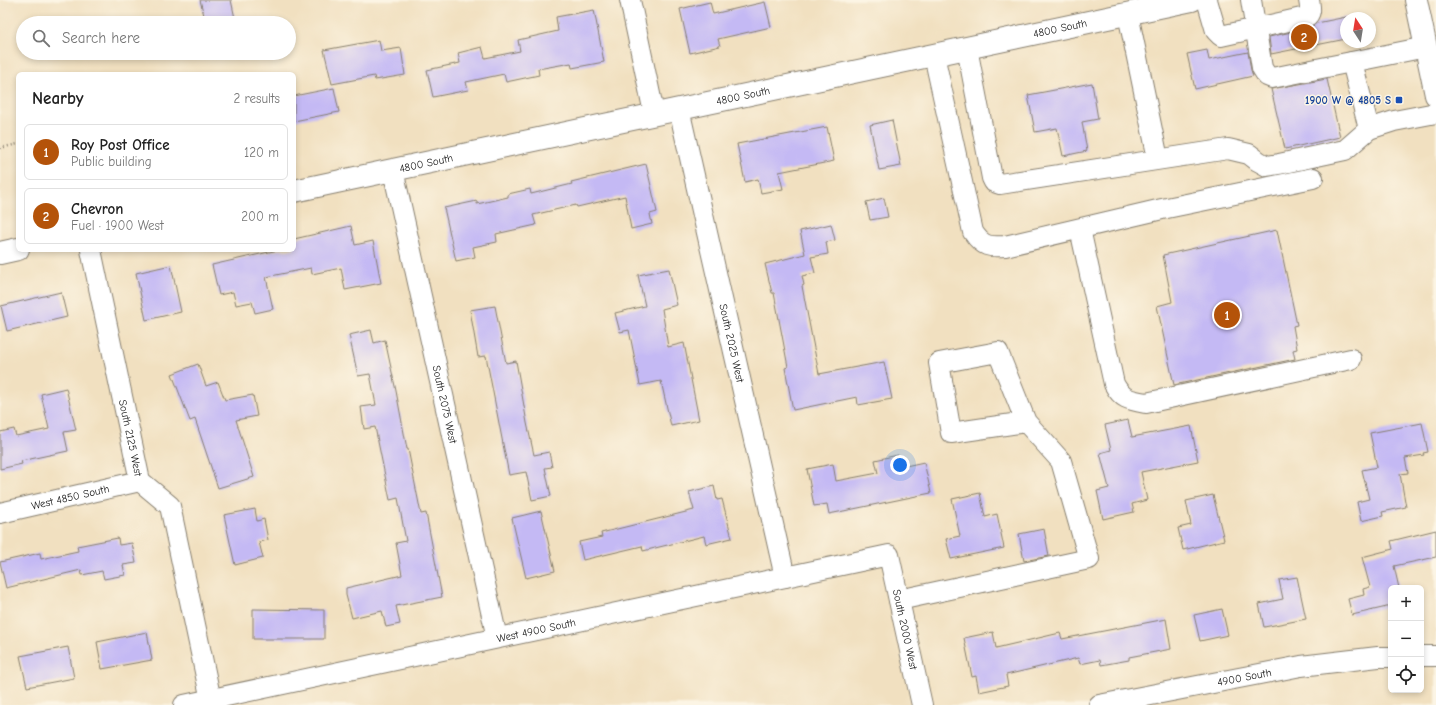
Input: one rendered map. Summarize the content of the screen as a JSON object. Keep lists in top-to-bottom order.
{
  "streets": {
    "main road": ["4800 South"],
    "street": [
      "South 2025 West",
      "South 2075 West",
      "South 2125 West",
      "West 4850 South",
      "West 4900 South",
      "South 2000 West",
      "4900 South"
    ]
  },
  "crossings": [
    ["4800 South", "South 2025 West"],
    ["4800 South", "South 2075 West"],
    ["South 2025 West", "West 4900 South"],
    ["South 2075 West", "West 4900 South"],
    ["South 2125 West", "West 4850 South"],
    ["South 2125 West", "West 4900 South"],
    ["West 4900 South", "South 2000 West"]
  ],
  "places": {
    "transit": ["1900 W @ 4805 S"]
  },
  "north": "top",
  "page": {
    "search": "Search here",
    "pins": ["2", "1"],
    "heading": ["Nearby", "2 results"],
    "list": [
      {
        "mark": "1",
        "name": "Roy Post Office",
        "note": "Public building",
        "value": "120 m"
      },
      {
        "mark": "2",
        "name": "Chevron",
        "note": "Fuel · 1900 West",
        "value": "200 m"
      }
    ],
    "map_buttons": ["+", "−"]
  }
}
